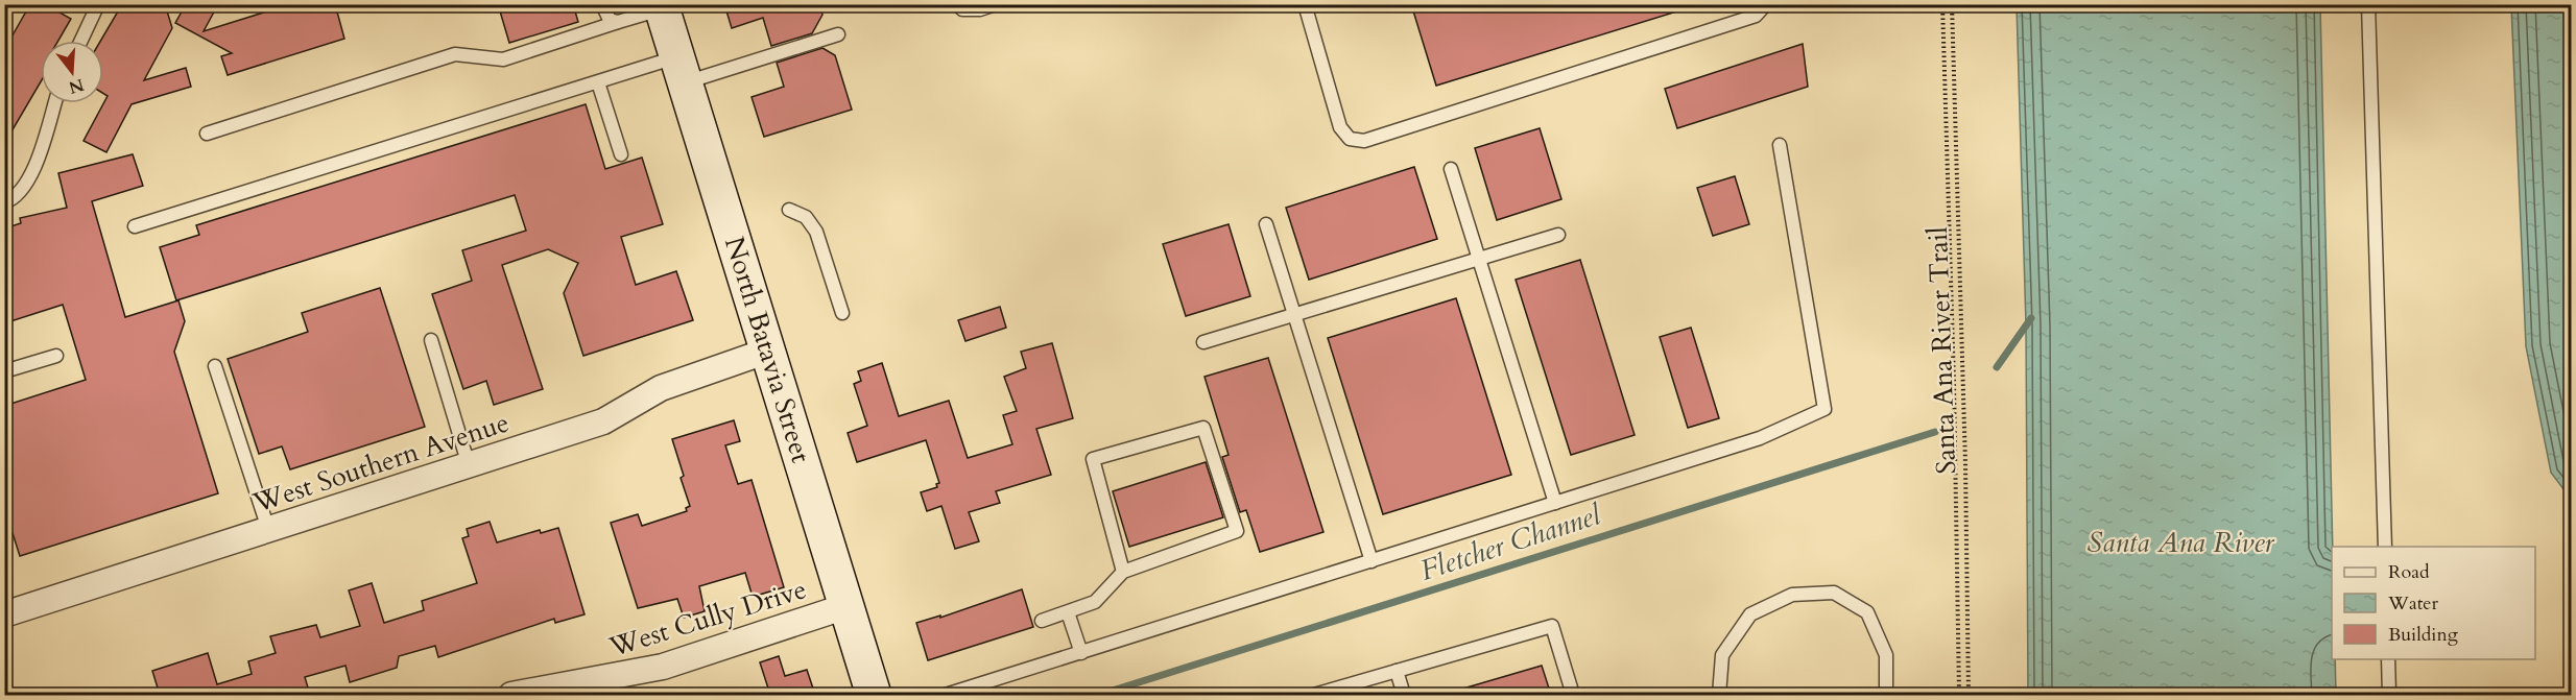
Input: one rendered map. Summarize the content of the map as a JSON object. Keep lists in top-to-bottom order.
{
  "streets": {
    "main road": ["North Batavia Street"],
    "street": ["West Southern Avenue", "West Cully Drive"],
    "path": ["Santa Ana River Trail"]
  },
  "crossings": [
    ["North Batavia Street", "West Southern Avenue"],
    ["North Batavia Street", "West Cully Drive"]
  ],
  "water": ["Fletcher Channel", "Santa Ana River"],
  "legend": ["Road", "Water", "Building"],
  "north": "bottom"
}
